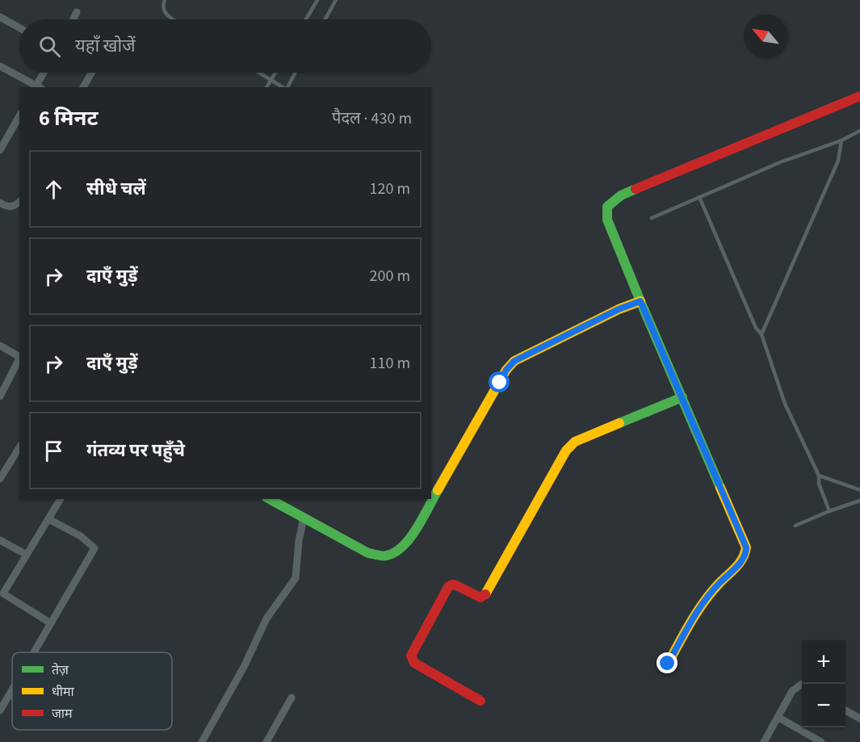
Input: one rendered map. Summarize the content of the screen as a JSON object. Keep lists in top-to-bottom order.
{
  "legend": ["तेज़", "धीमा", "जाम"],
  "north": "top left",
  "page": {
    "search": "यहाँ खोजें",
    "heading": ["6 मिनट", "पैदल · 430 m"],
    "list": [
      ["सीधे चलें", "120 m"],
      ["दाएँ मुड़ें", "200 m"],
      ["दाएँ मुड़ें", "110 m"],
      "गंतव्य पर पहुँचे"
    ],
    "map_buttons": ["+", "−"]
  }
}
